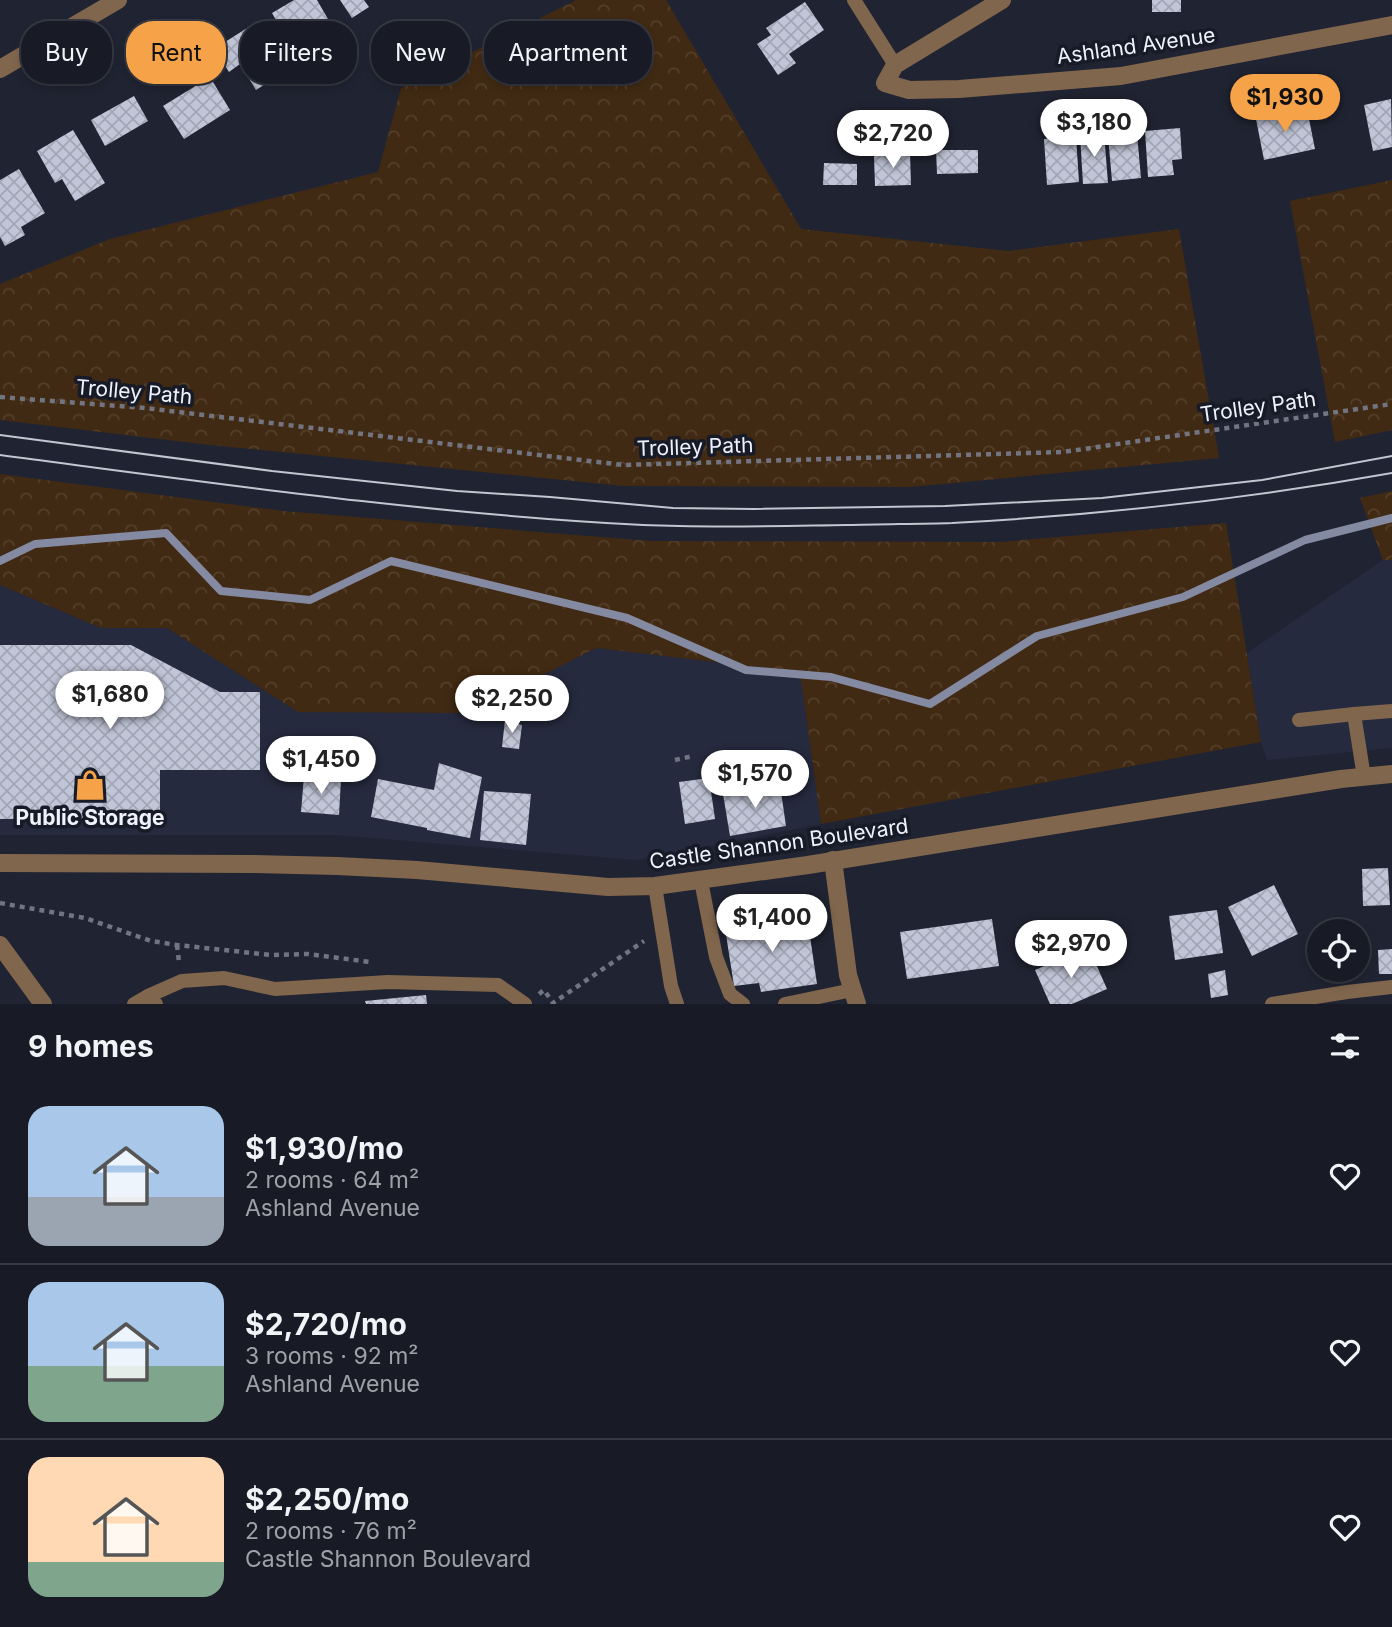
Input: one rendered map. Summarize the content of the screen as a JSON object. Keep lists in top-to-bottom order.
{
  "streets": {
    "street": ["Ashland Avenue", "Castle Shannon Boulevard"],
    "path": ["Trolley Path"]
  },
  "places": {
    "shop": ["Public Storage"]
  },
  "page": {
    "chip": [
      "Buy",
      "Rent",
      "Filters",
      "New",
      "Apartment"
    ],
    "price": [
      "$1,930",
      "$3,180",
      "$2,720",
      "$1,680",
      "$2,250",
      "$1,450",
      "$1,570",
      "$1,400",
      "$2,970"
    ],
    "heading": "9 homes",
    "list": [
      {
        "name": "$1,930/mo",
        "note": "2 rooms · 64 m² · Ashland Avenue"
      },
      {
        "name": "$2,720/mo",
        "note": "3 rooms · 92 m² · Ashland Avenue"
      },
      {
        "name": "$2,250/mo",
        "note": "2 rooms · 76 m² · Castle Shannon Boulevard"
      }
    ]
  }
}
